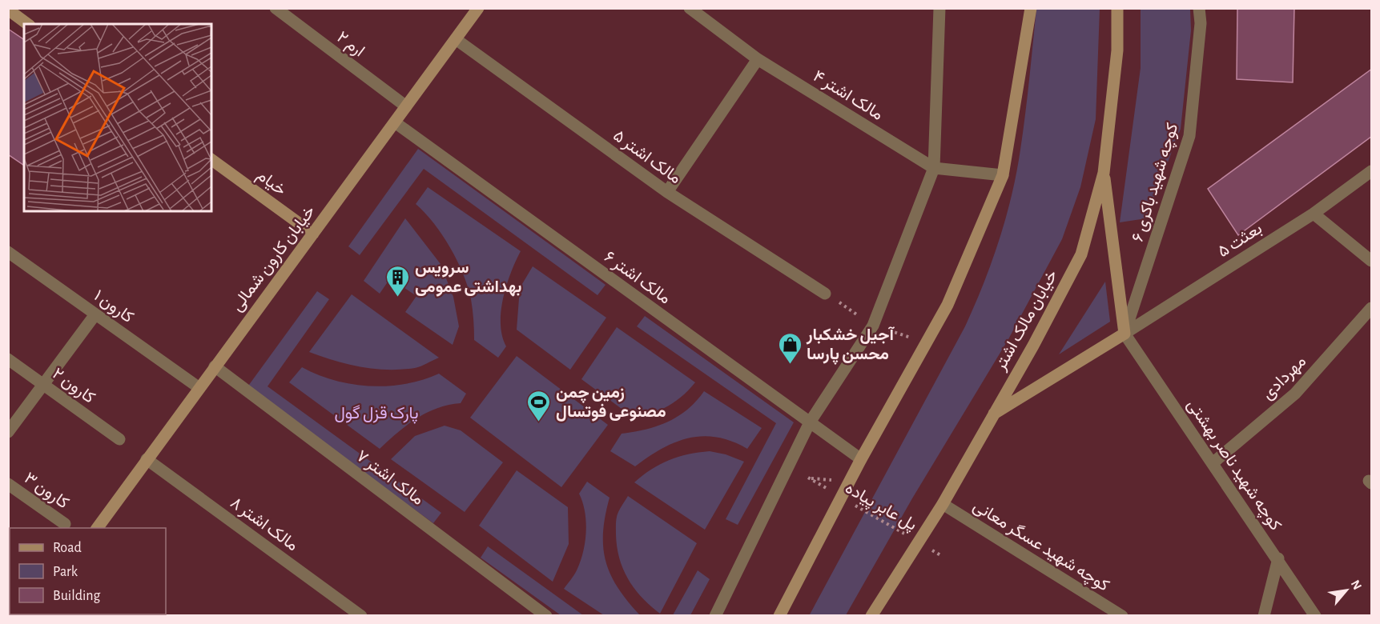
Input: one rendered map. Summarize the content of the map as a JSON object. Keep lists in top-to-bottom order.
{
  "streets": {
    "main road": ["خیام", "خیابان کارون شمالی", "خیابان مالک اشتر"],
    "street": [
      "ارم ۲",
      "مالک اشتر ۴",
      "مالک اشتر ۵",
      "کوچه شهید باکری ۶",
      "بعثت ۵",
      "مالک اشتر ۶",
      "کارون ۱",
      "مهردادی",
      "کارون ۲",
      "کوچه شهید ناصر بهشتی",
      "مالک اشتر ۷",
      "کارون ۳",
      "مالک اشتر ۸",
      "کوچه شهید عسگر معانی"
    ],
    "path": ["پل عابر پیاده"]
  },
  "crossings": [
    ["ارم ۲", "خیابان کارون شمالی"],
    ["مالک اشتر ۵", "خیابان کارون شمالی"],
    ["خیام", "خیابان کارون شمالی"],
    ["کوچه شهید باکری ۶", "بعثت ۵"],
    ["کوچه شهید باکری ۶", "کوچه شهید ناصر بهشتی"],
    ["بعثت ۵", "کوچه شهید ناصر بهشتی"],
    ["خیابان کارون شمالی", "مالک اشتر ۶"],
    ["خیابان کارون شمالی", "کارون ۱"],
    ["خیابان کارون شمالی", "مالک اشتر ۷"],
    ["خیابان کارون شمالی", "مالک اشتر ۸"],
    ["خیابان مالک اشتر", "کوچه شهید عسگر معانی"],
    ["مهردادی", "کوچه شهید ناصر بهشتی"]
  ],
  "parks": ["پارک قزل گول"],
  "places": {
    "building": ["سرویس بهداشتی عمومی"],
    "shop": ["آجیل خشکبار محسن پارسا"],
    "sports": ["زمین چمن مصنوعی فوتسال"]
  },
  "legend": ["Road", "Park", "Building"],
  "north": "top right"
}
